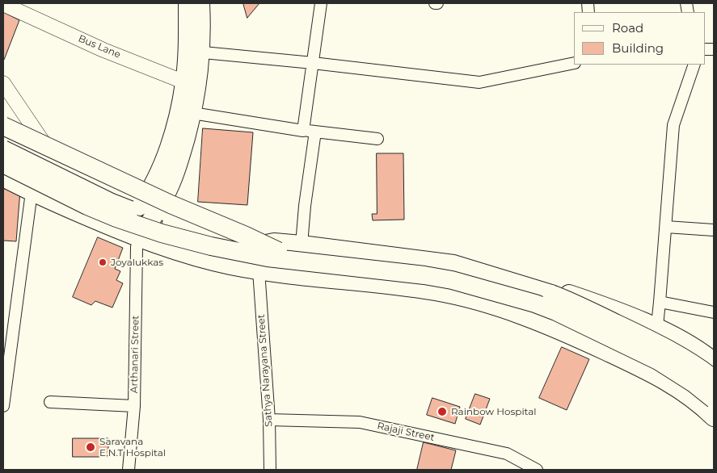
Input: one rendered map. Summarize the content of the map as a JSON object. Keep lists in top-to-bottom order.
{
  "streets": {
    "street": [
      "Bus Lane",
      "Arthanari Street",
      "Sathya Narayana Street",
      "Rajaji Street"
    ]
  },
  "crossings": [
    ["Sathya Narayana Street", "Rajaji Street"]
  ],
  "places": ["Joyalukkas", "Rainbow Hospital", "Saravana E.N.T Hospital"],
  "legend": ["Road", "Building"]
}
